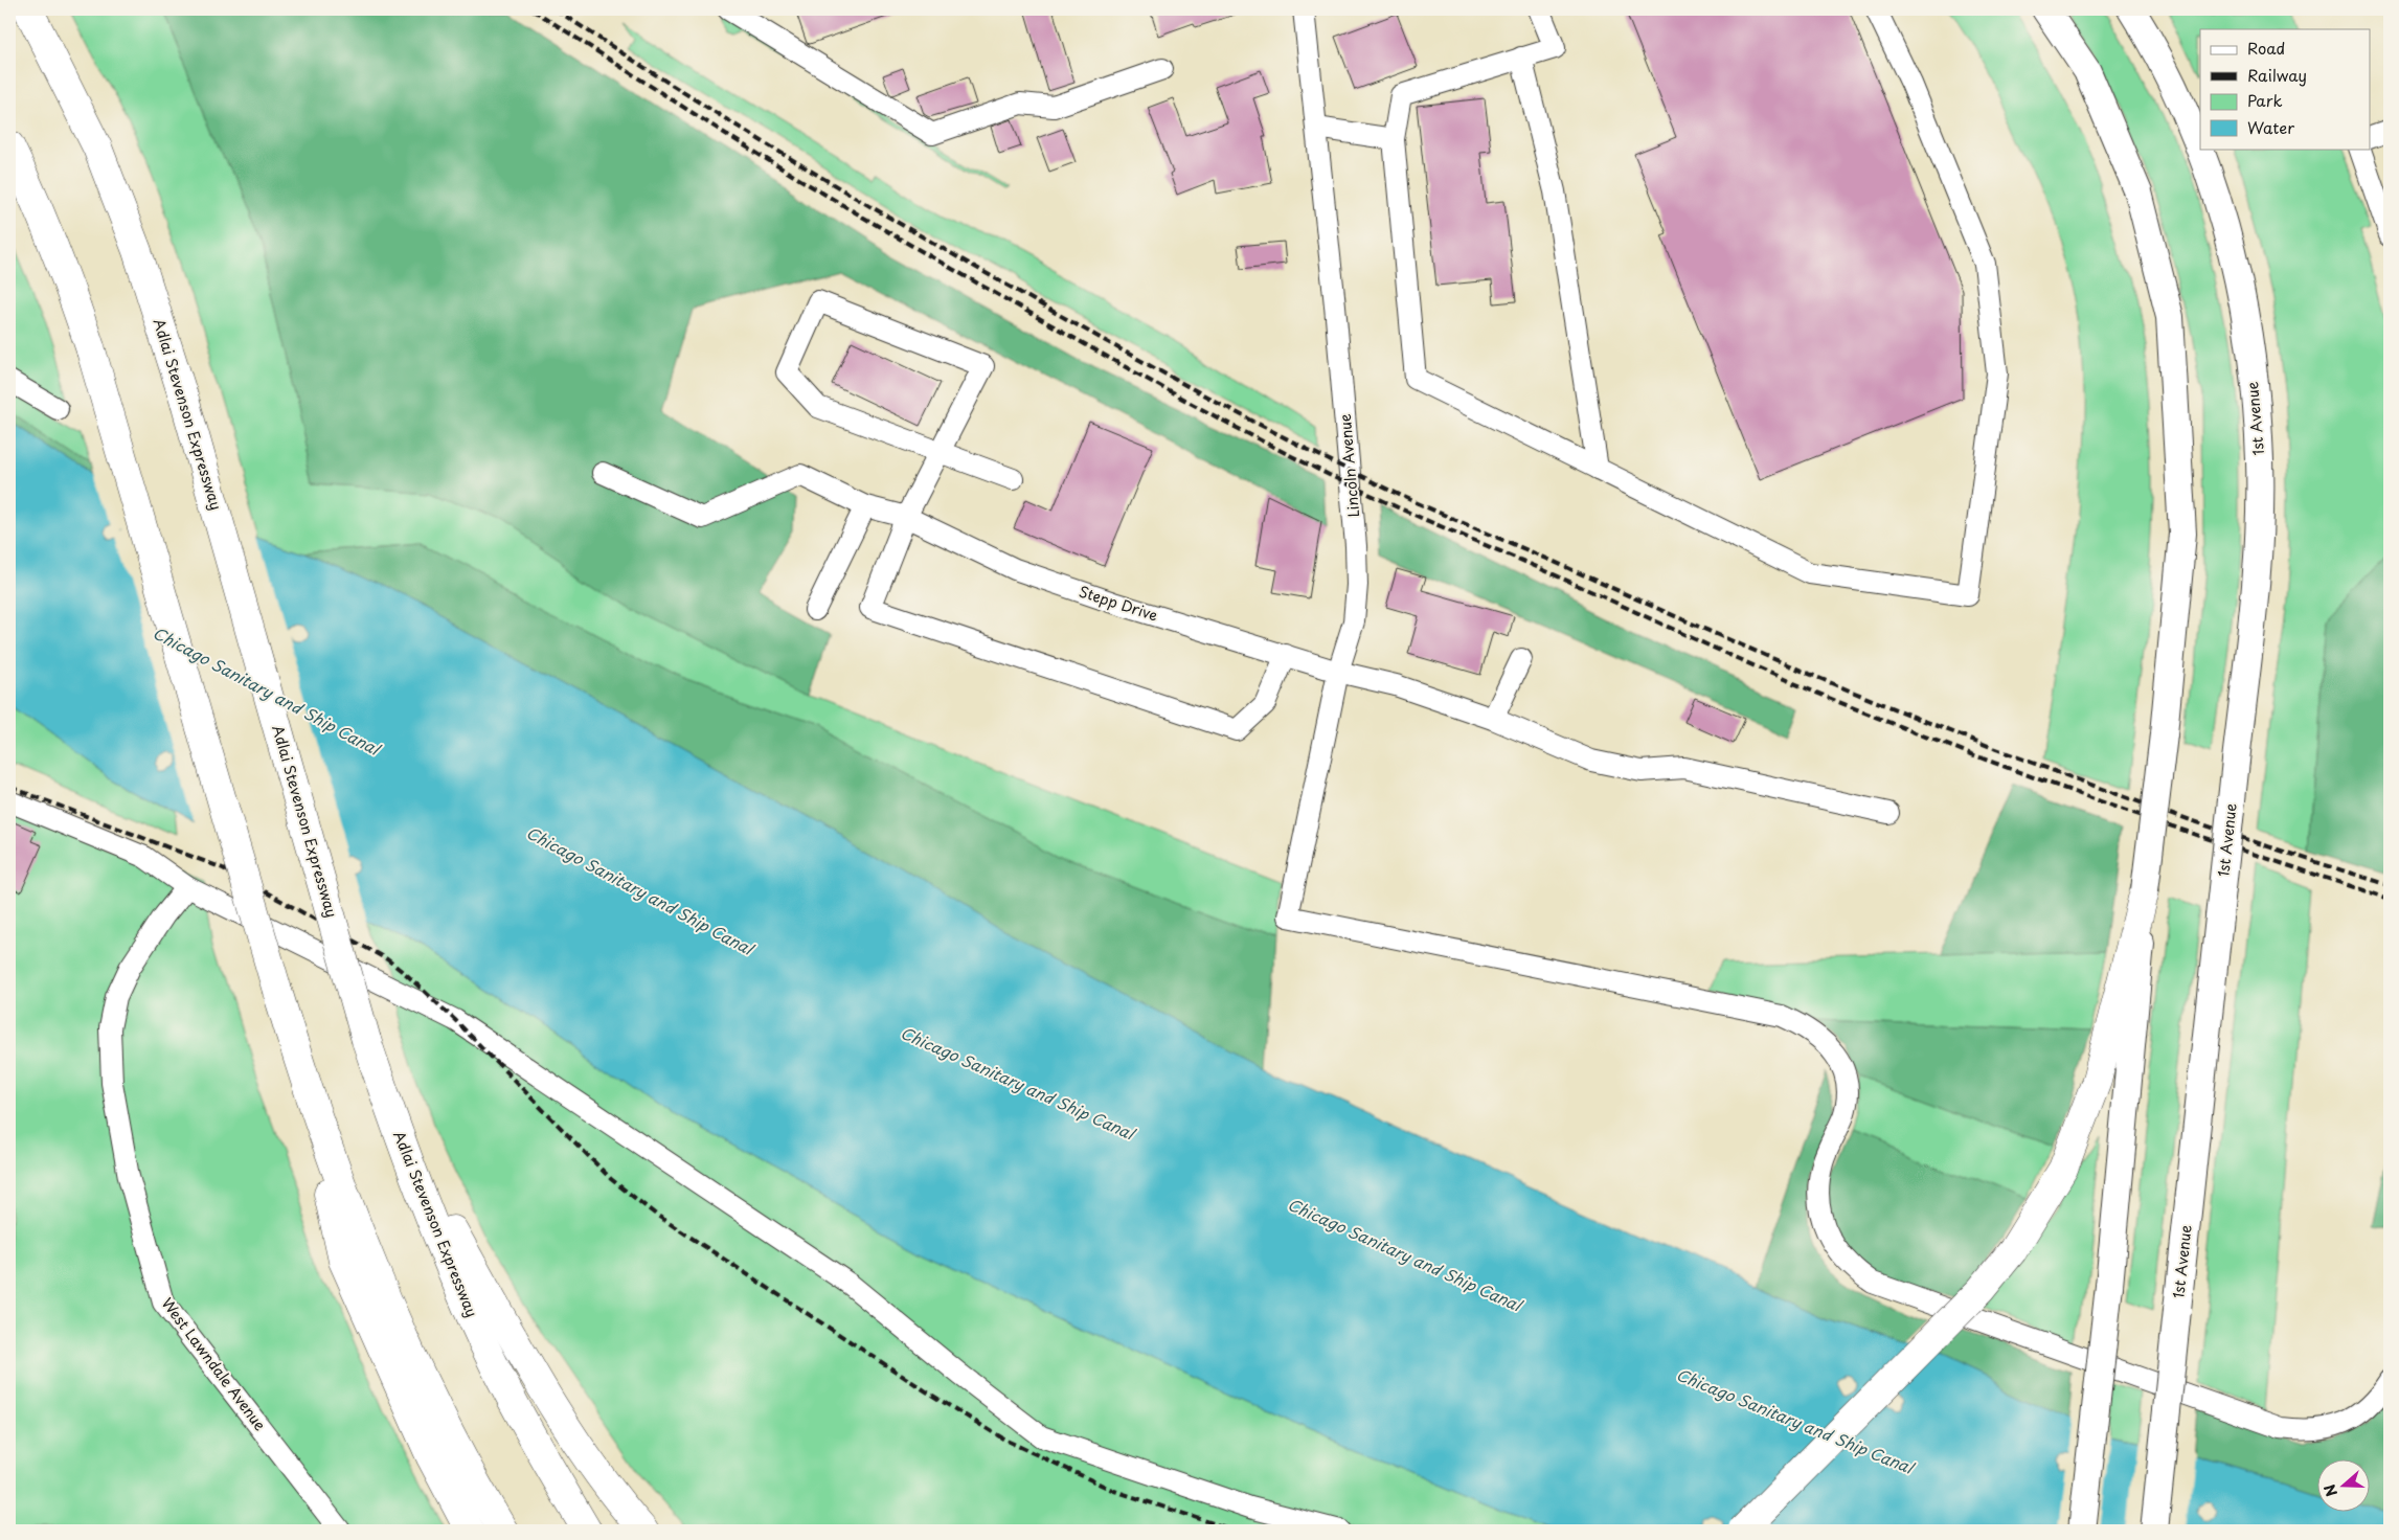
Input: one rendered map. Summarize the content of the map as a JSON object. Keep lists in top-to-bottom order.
{
  "streets": {
    "highway": ["Adlai Stevenson Expressway"],
    "main road": ["1st Avenue"],
    "street": ["Lincoln Avenue", "Stepp Drive", "West Lawndale Avenue"]
  },
  "crossings": [
    ["Lincoln Avenue", "Stepp Drive"]
  ],
  "water": ["Chicago Sanitary and Ship Canal"],
  "legend": [
    "Road",
    "Railway",
    "Park",
    "Water"
  ],
  "north": "left"
}
